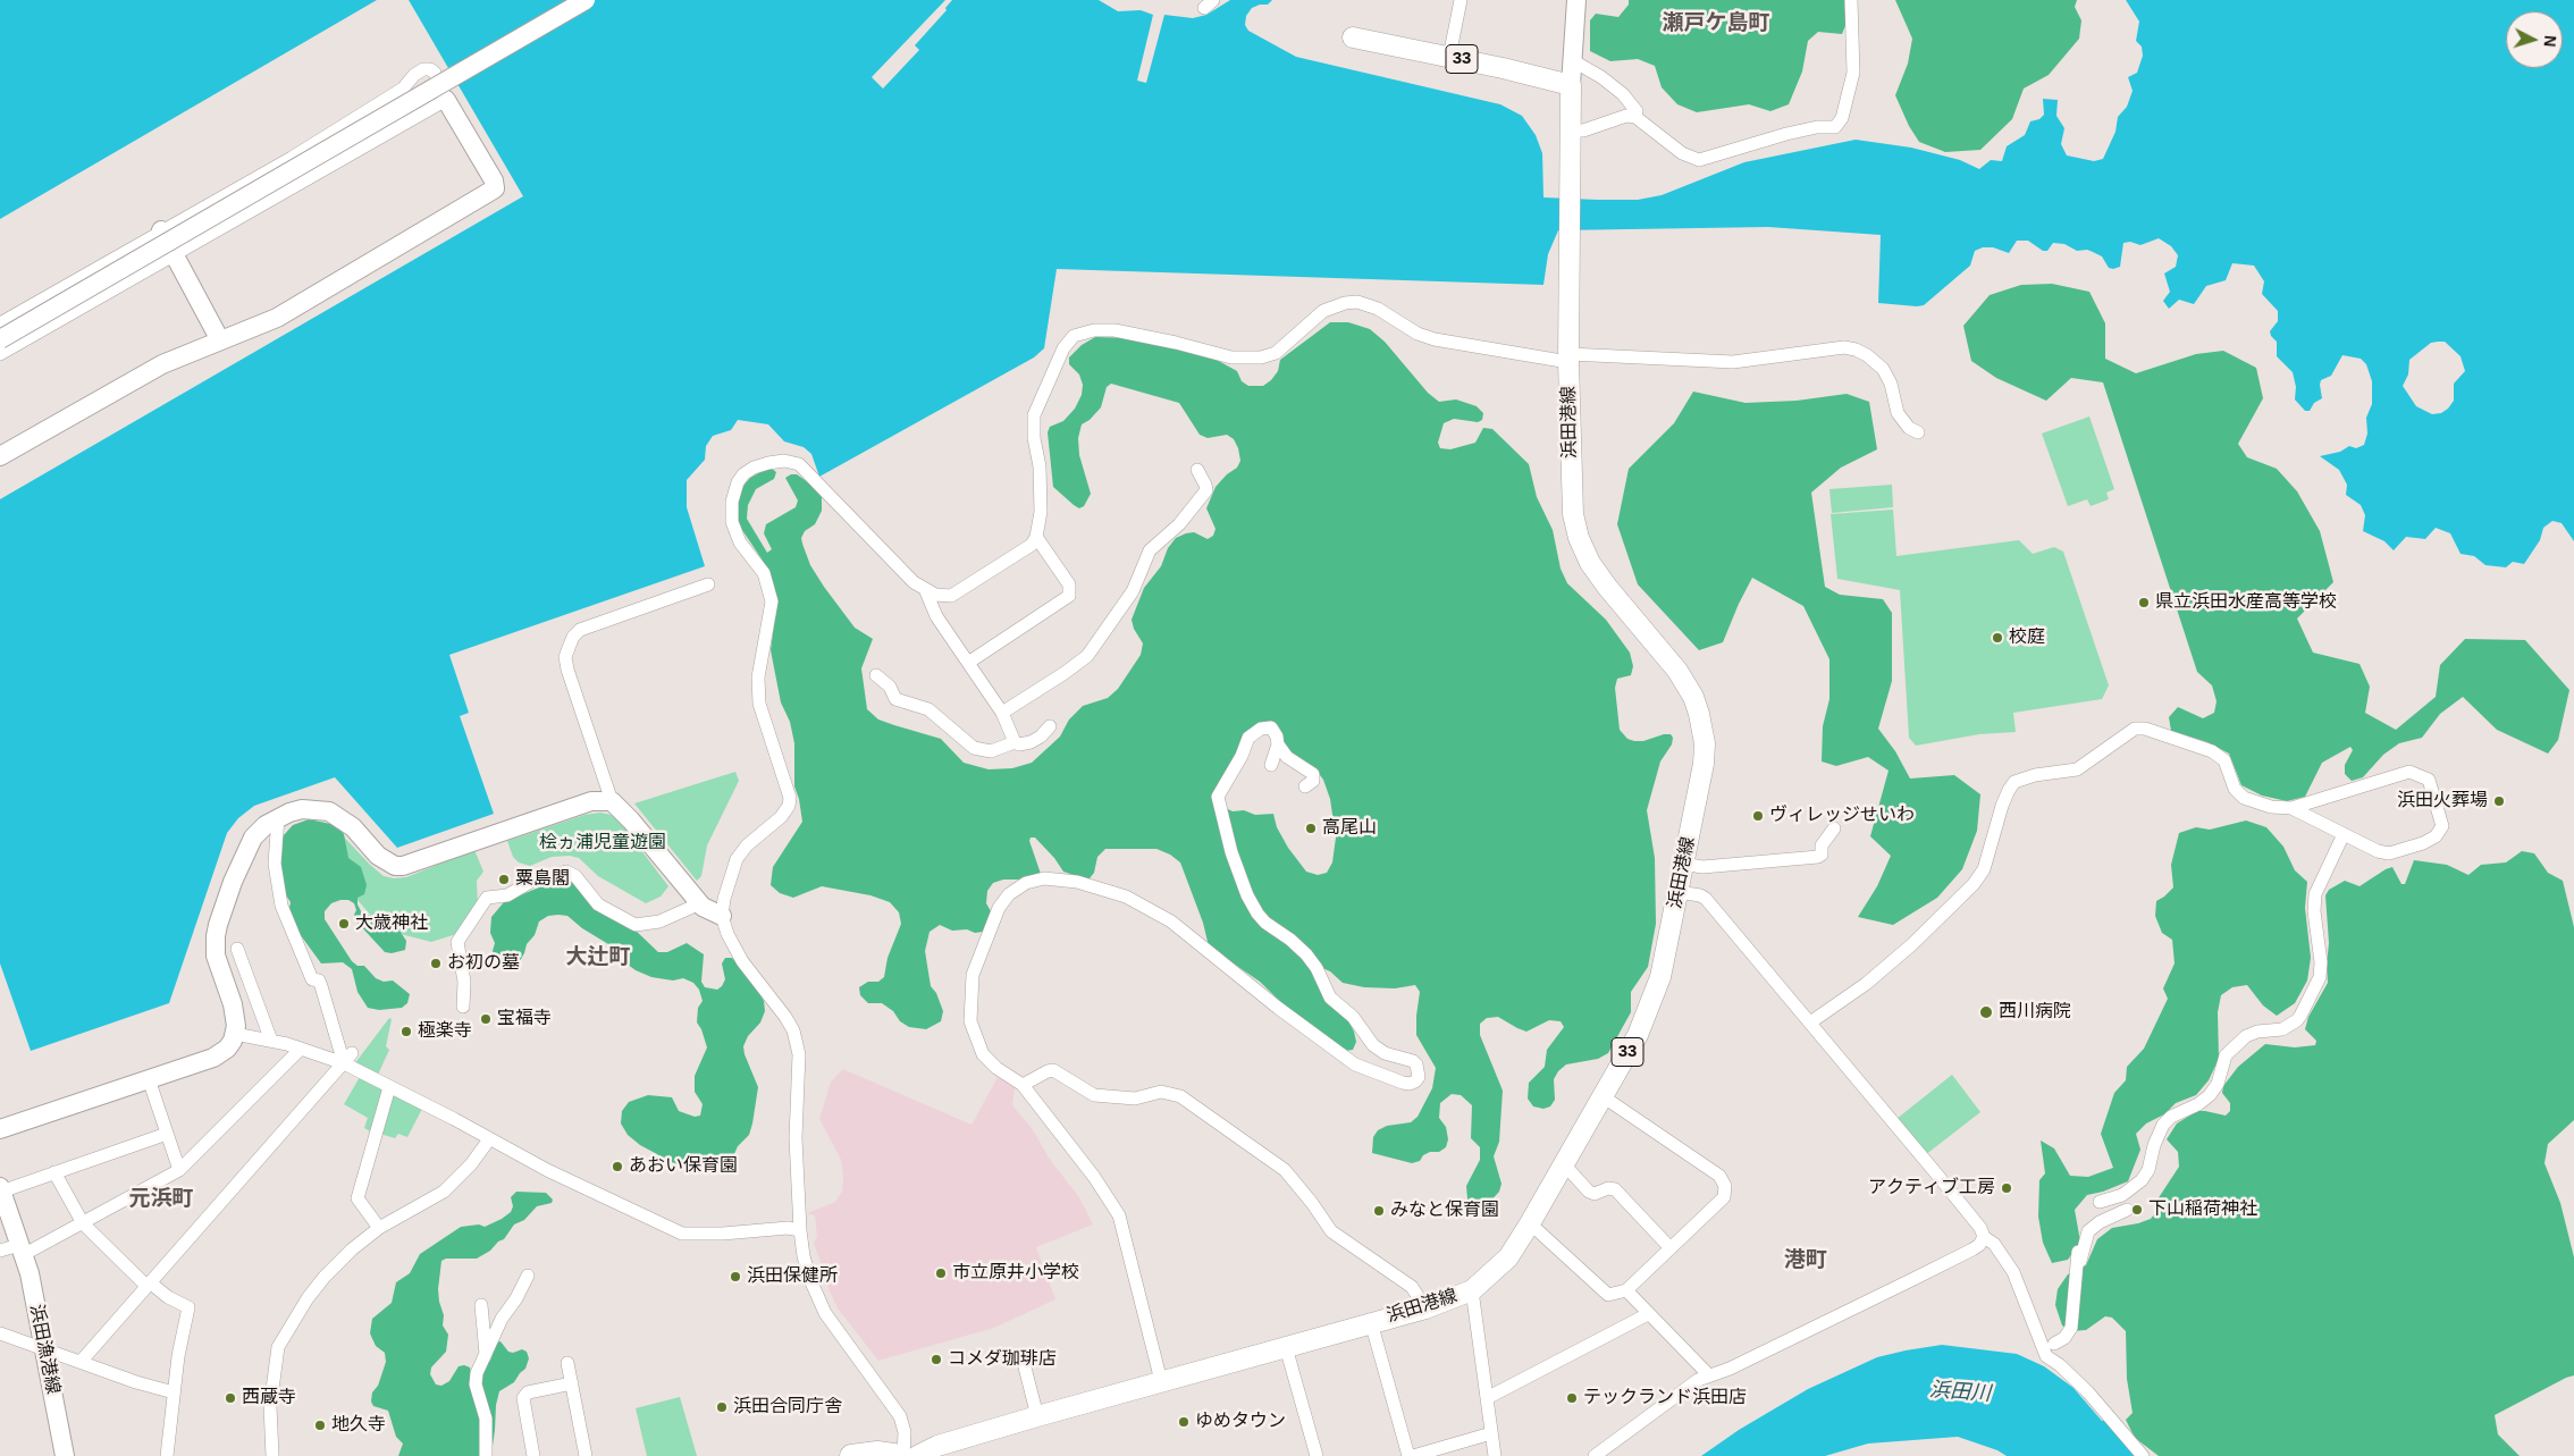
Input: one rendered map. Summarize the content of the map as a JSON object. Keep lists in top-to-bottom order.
{
  "streets": {
    "main road": ["33", "浜田港線"],
    "street": ["浜田漁港線"]
  },
  "crossings": [
    ["33", "浜田港線"]
  ],
  "districts": [
    "瀬戸ケ島町",
    "大辻町",
    "元浜町",
    "港町"
  ],
  "water": ["浜田川"],
  "parks": ["桧ヵ浦児童遊園"],
  "places": [
    "県立浜田水産高等学校",
    "校庭",
    "浜田火葬場",
    "ヴィレッジせいわ",
    "高尾山",
    "粟島閣",
    "大歳神社",
    "お初の墓",
    "西川病院",
    "宝福寺",
    "極楽寺",
    "あおい保育園",
    "アクティブ工房",
    "下山稲荷神社",
    "みなと保育園",
    "市立原井小学校",
    "浜田保健所",
    "コメダ珈琲店",
    "西蔵寺",
    "テックランド浜田店",
    "浜田合同庁舎",
    "ゆめタウン",
    "地久寺"
  ],
  "north": "right"
}
